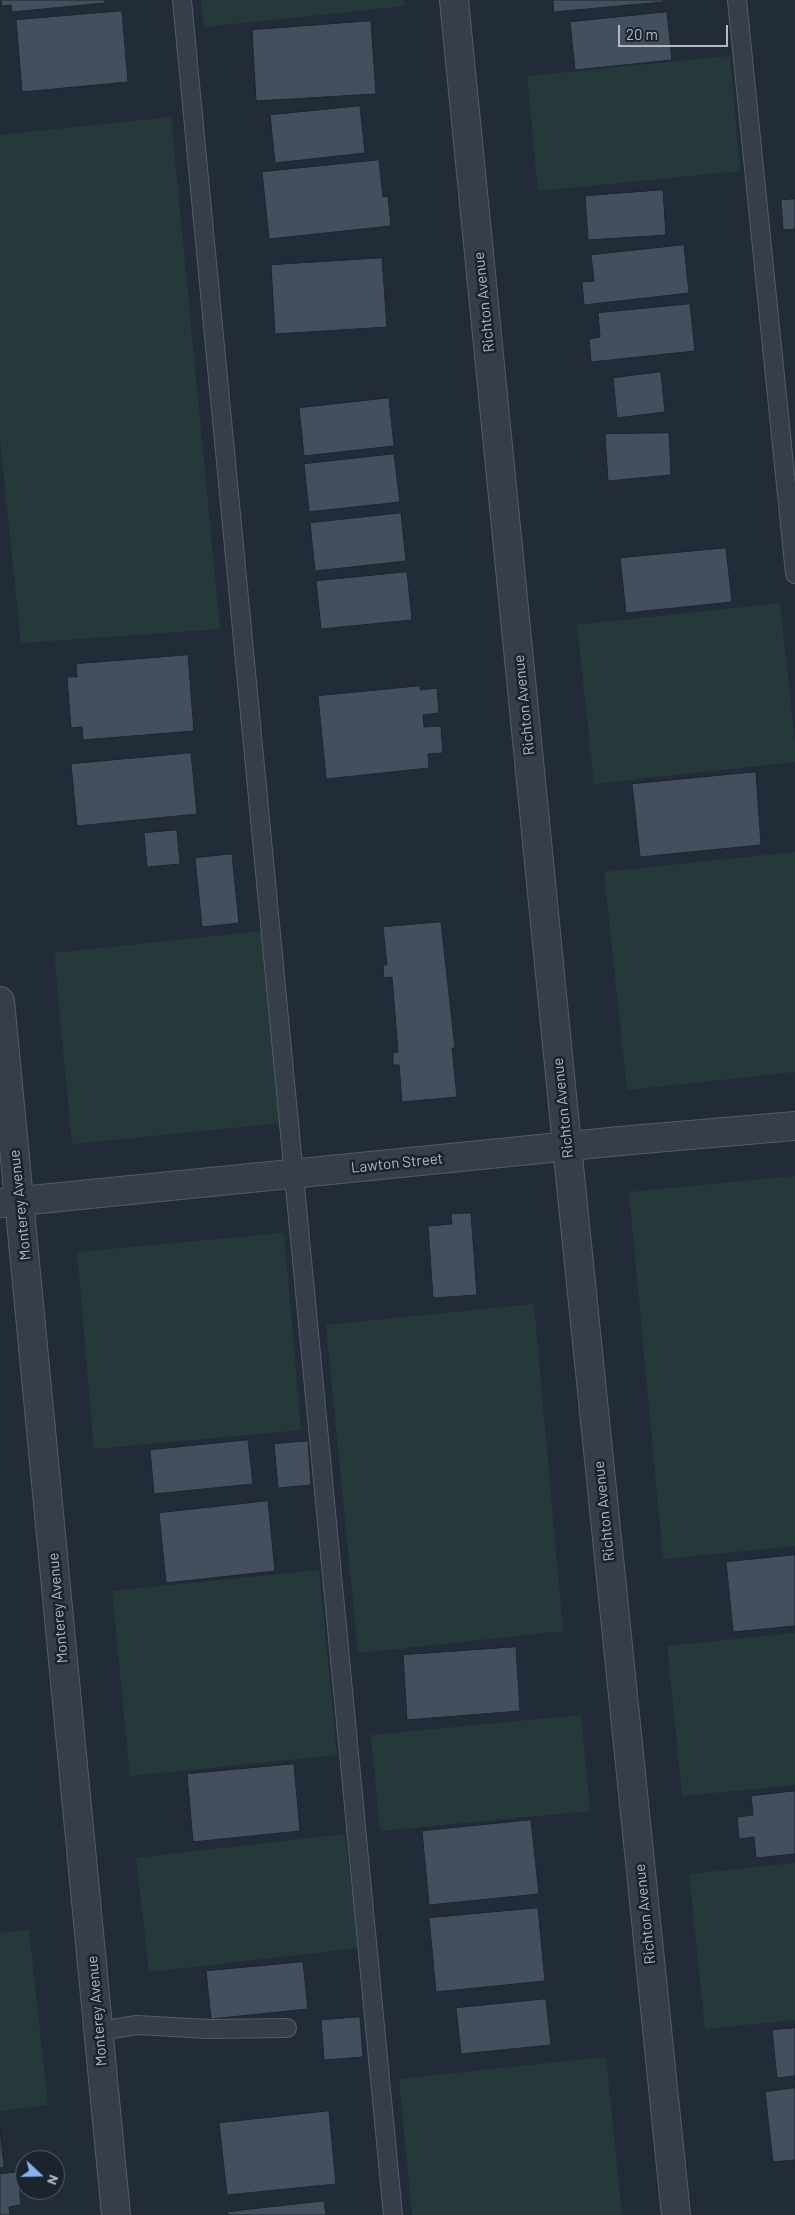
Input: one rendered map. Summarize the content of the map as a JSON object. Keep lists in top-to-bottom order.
{
  "streets": {
    "street": ["Richton Avenue", "Lawton Street", "Monterey Avenue"]
  },
  "crossings": [
    ["Richton Avenue", "Lawton Street"],
    ["Lawton Street", "Monterey Avenue"]
  ],
  "scale_bar": "20 m",
  "north": "right"
}
